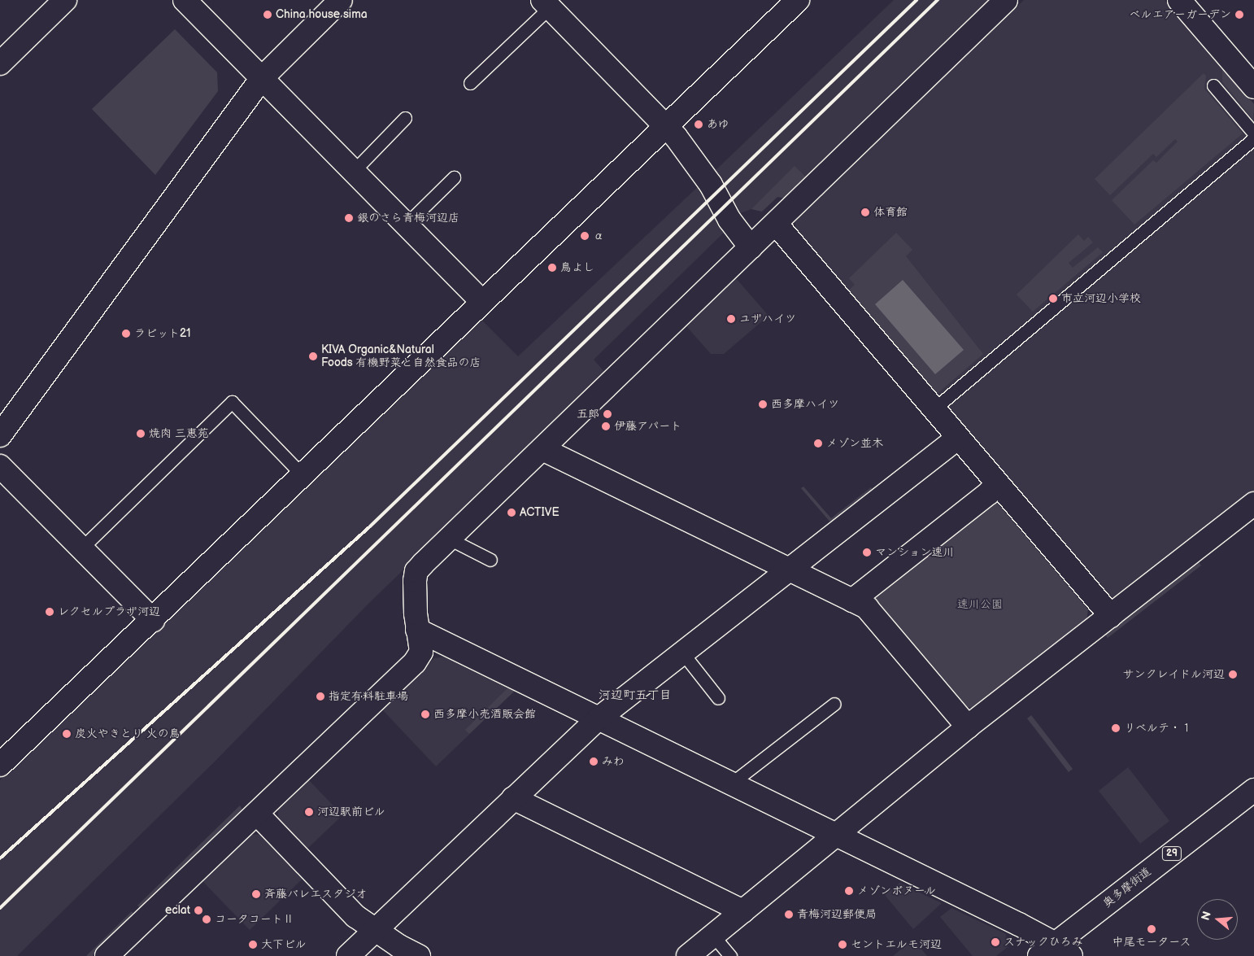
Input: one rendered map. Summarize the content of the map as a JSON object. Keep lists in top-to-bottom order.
{
  "streets": {
    "street": ["29", "奥多摩街道"]
  },
  "districts": ["河辺町五丁目"],
  "parks": ["速川公園"],
  "places": [
    "China house sima",
    "ベルエアーガーデン",
    "あゆ",
    "体育館",
    "銀のさら青梅河辺店",
    "α",
    "鳥よし",
    "市立河辺小学校",
    "ユザハイツ",
    "ラビット21",
    "KIVA Organic&Natural Foods 有機野菜と自然食品の店",
    "西多摩ハイツ",
    "五郎",
    "伊藤アパート",
    "焼肉 三恵苑",
    "メゾン並木",
    "ACTIVE",
    "マンション速川",
    "レクセルプラザ河辺",
    "サンクレイドル河辺",
    "指定有料駐車場",
    "西多摩小売酒販会館",
    "リベルテ・１",
    "炭火やきとり 火の鳥",
    "みわ",
    "河辺駅前ビル",
    "メゾンボヌール",
    "斉藤バレエスタジオ",
    "eclat",
    "青梅河辺郵便局",
    "コータコートⅡ",
    "中尾モータース",
    "スナックひろみ",
    "大下ビル",
    "セントエルモ河辺"
  ],
  "north": "left"
}
